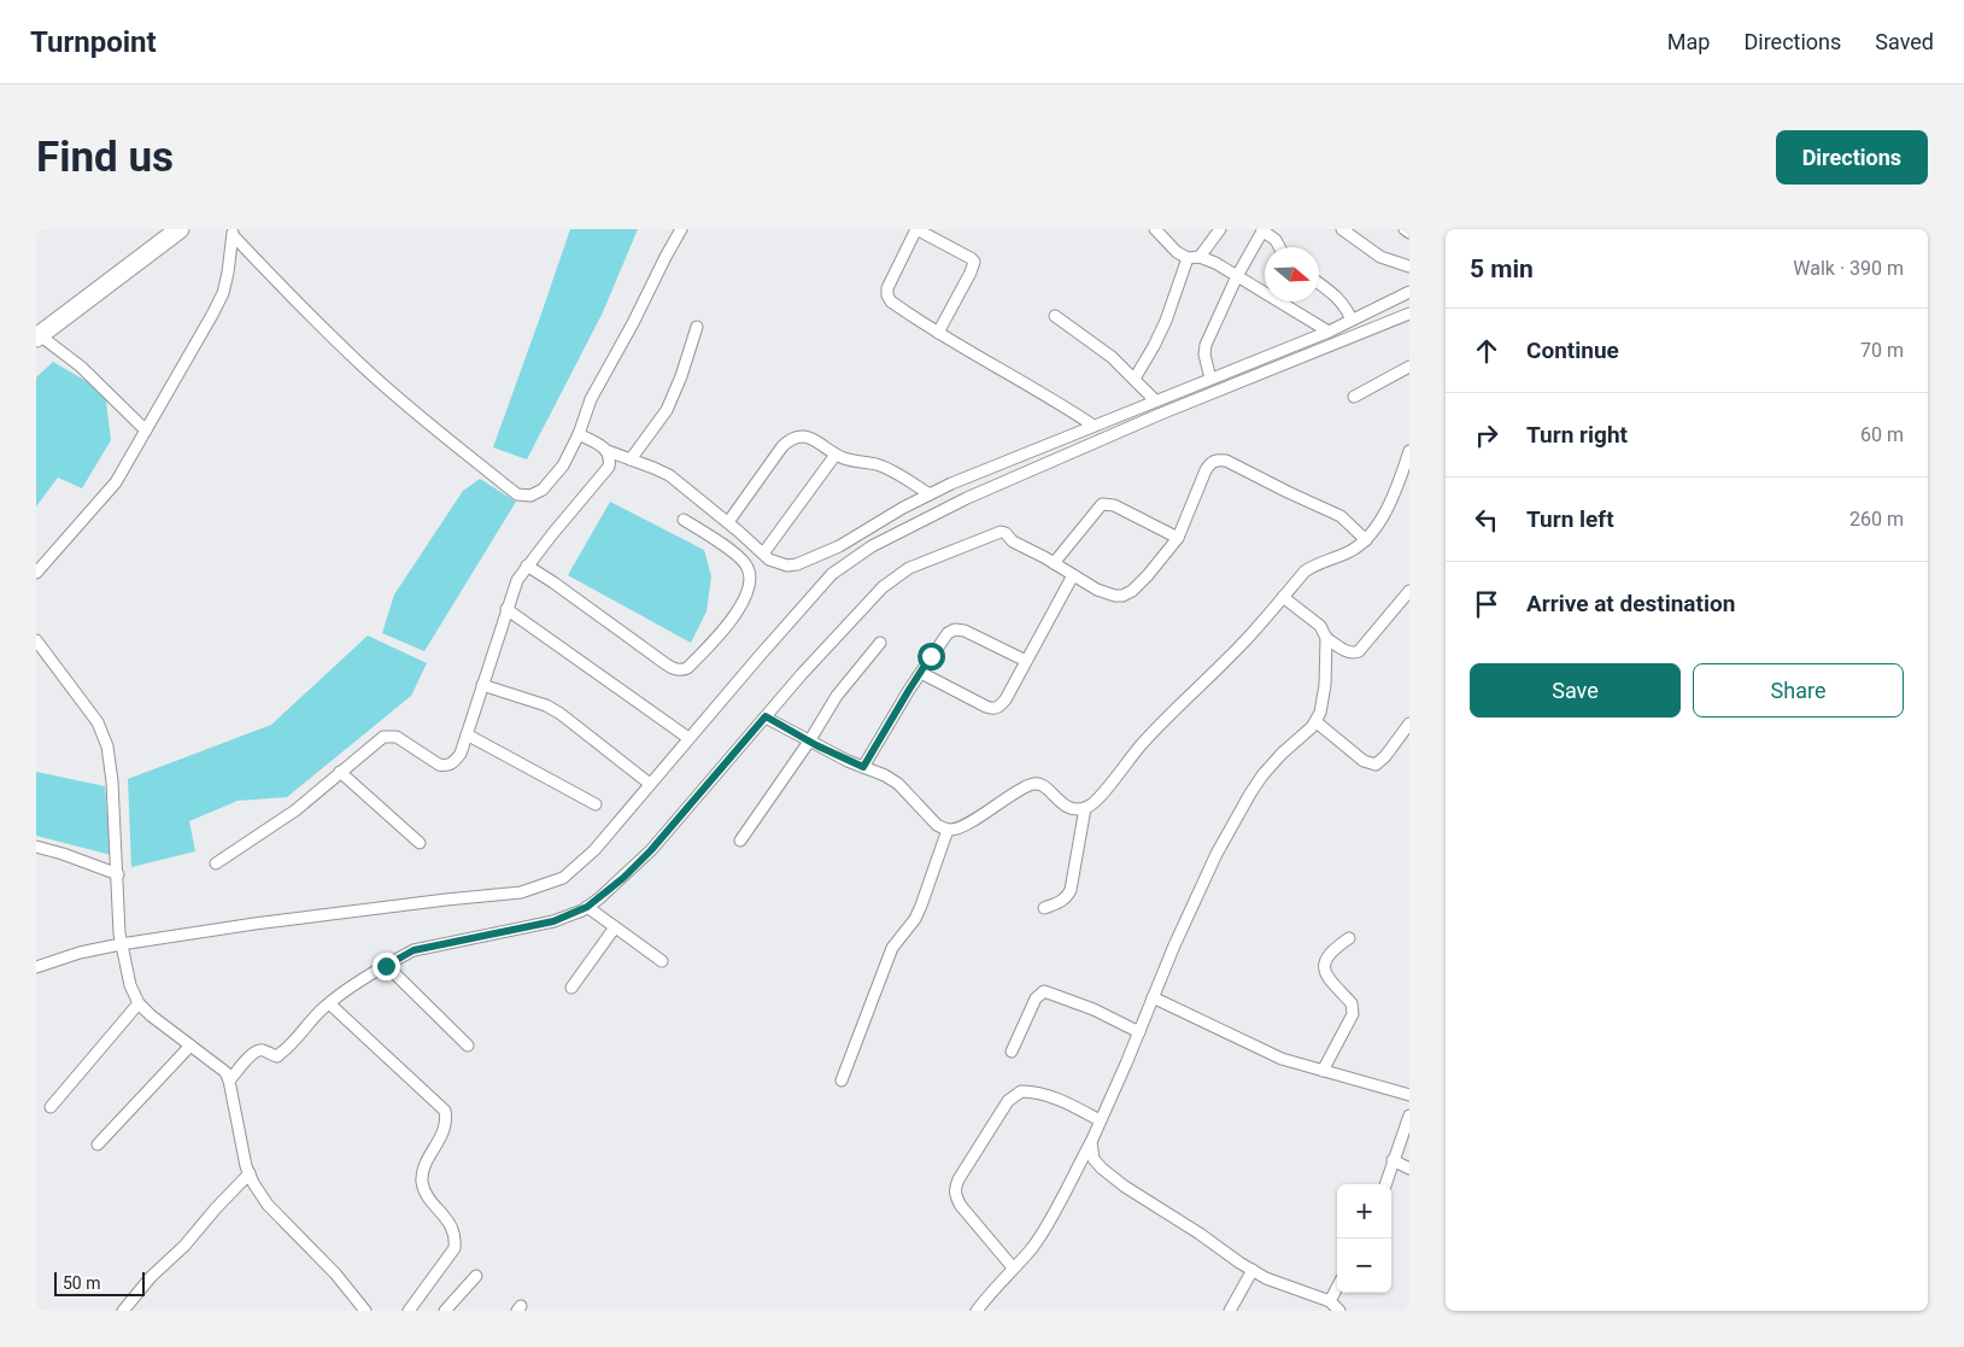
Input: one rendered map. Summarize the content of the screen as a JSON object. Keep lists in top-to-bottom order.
{
  "scale_bar": "50 m",
  "north": "right",
  "page": {
    "header": "Turnpoint",
    "nav": ["Map", "Directions", "Saved"],
    "buttons": [
      "Directions",
      ["Save", "Share"]
    ],
    "title": "Find us",
    "heading": ["5 min", "Walk · 390 m"],
    "list": [
      ["Continue", "70 m"],
      ["Turn right", "60 m"],
      ["Turn left", "260 m"],
      "Arrive at destination"
    ],
    "map_buttons": ["+", "−"],
    "scale": "50 m"
  }
}
